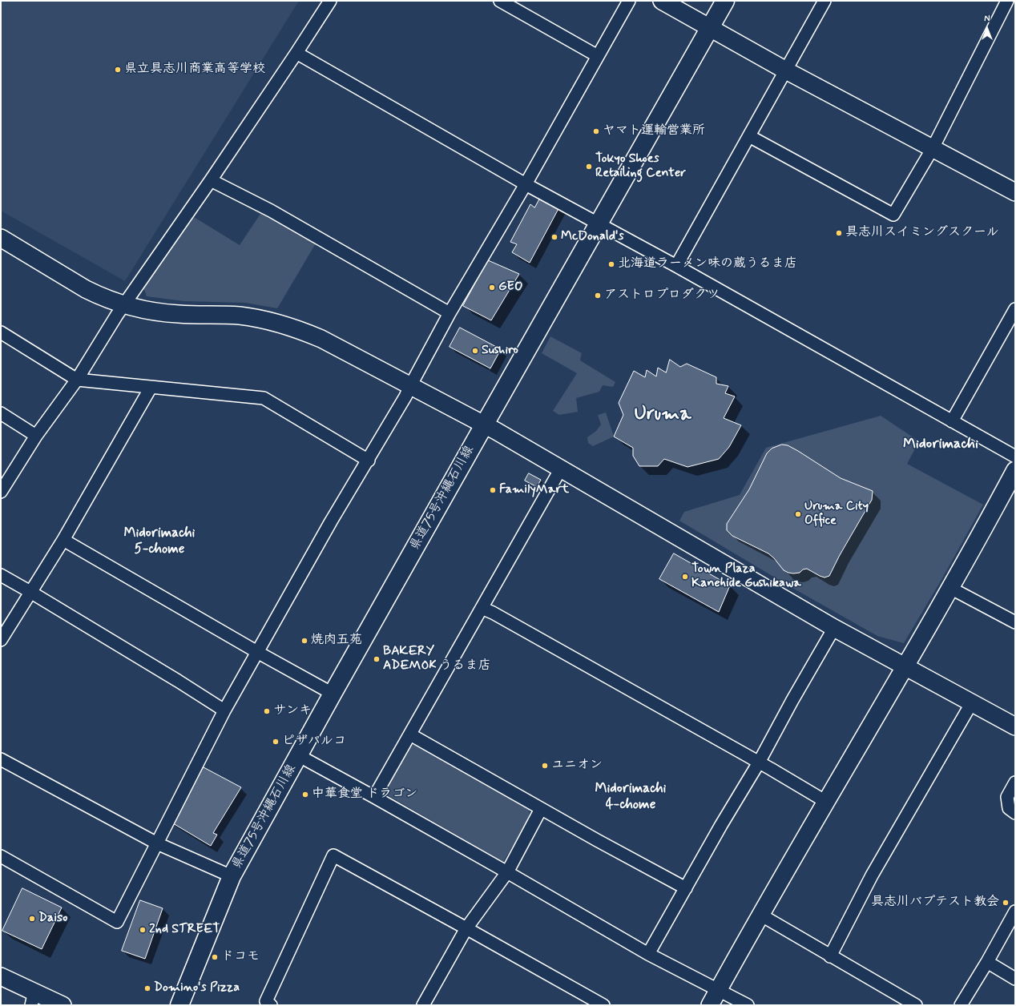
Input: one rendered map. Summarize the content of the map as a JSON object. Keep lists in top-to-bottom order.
{
  "streets": {
    "main road": ["県道75号沖縄石川線"]
  },
  "districts": [
    "Uruma",
    "Midorimachi",
    "Midorimachi 5-chome",
    "Midorimachi 4-chome"
  ],
  "places": [
    "県立具志川商業高等学校",
    "ヤマト運輸営業所",
    "Tokyo Shoes Retailing Center",
    "具志川スイミングスクール",
    "McDonald's",
    "北海道ラーメン味の蔵うるま店",
    "GEO",
    "アストロプロダクツ",
    "Sushiro",
    "FamilyMart",
    "Uruma City Office",
    "Town Plaza Kanehide Gushikawa",
    "焼肉五苑",
    "BAKERY ADEMOK うるま店",
    "サンキ",
    "ピザパルコ",
    "ユニオン",
    "中華食堂 ドラゴン",
    "具志川バプテスト教会",
    "Daiso",
    "2nd STREET",
    "ドコモ",
    "Domino's Pizza"
  ],
  "north": "top"
}
